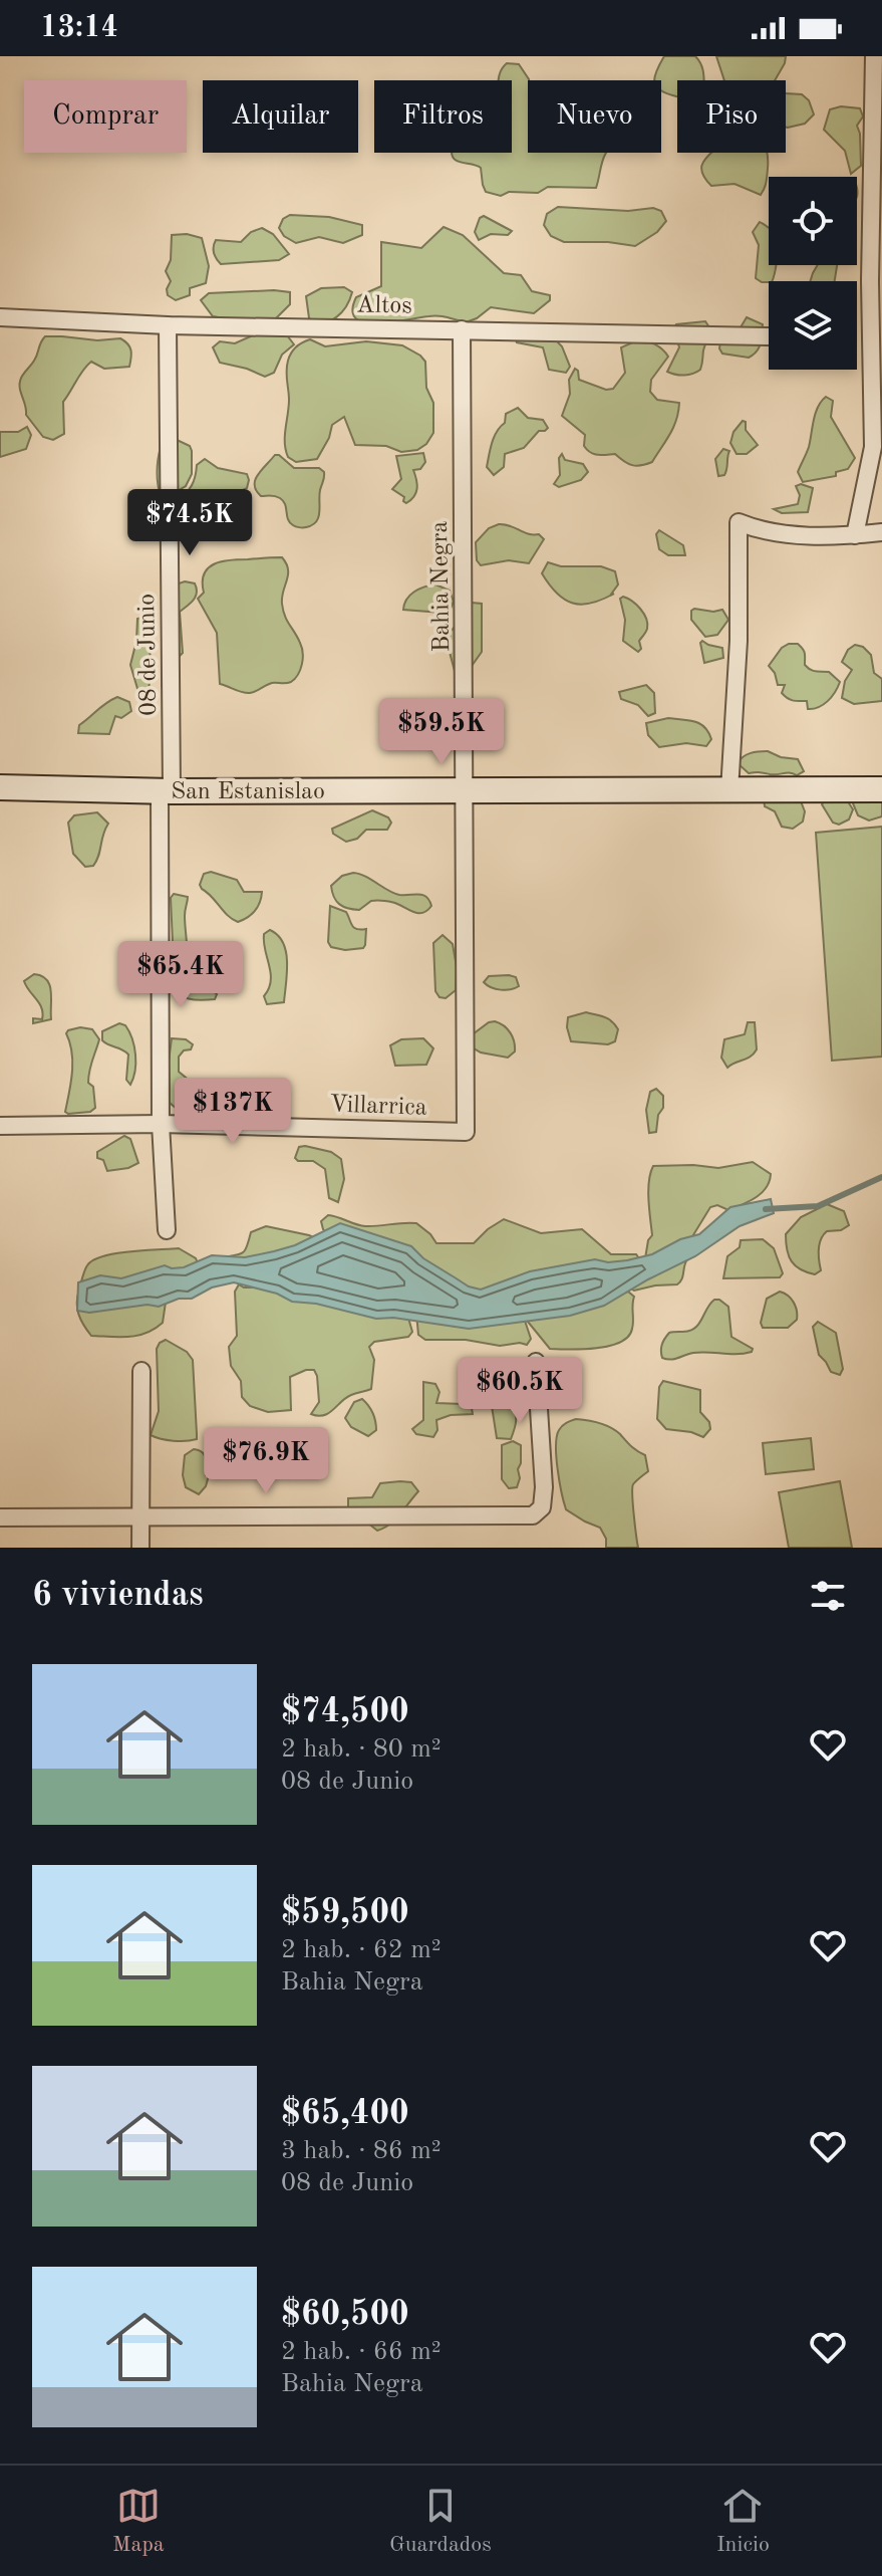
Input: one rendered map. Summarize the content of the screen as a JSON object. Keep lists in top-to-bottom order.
{
  "streets": {
    "main road": ["San Estanislao"],
    "street": [
      "Altos",
      "Bahia Negra",
      "08 de Junio",
      "Villarrica"
    ]
  },
  "crossings": [
    ["Altos", "Bahia Negra"],
    ["Altos", "08 de Junio"],
    ["Bahia Negra", "San Estanislao"],
    ["Bahia Negra", "Villarrica"],
    ["08 de Junio", "San Estanislao"],
    ["08 de Junio", "Villarrica"]
  ],
  "page": {
    "status": "13:14",
    "chip": [
      "Comprar",
      "Alquilar",
      "Filtros",
      "Nuevo",
      "Piso"
    ],
    "price": [
      "$74.5K",
      "$59.5K",
      "$65.4K",
      "$137K",
      "$60.5K",
      "$76.9K"
    ],
    "heading": "6 viviendas",
    "list": [
      {
        "name": "$74,500",
        "note": "2 hab. · 80 m² · 08 de Junio"
      },
      {
        "name": "$59,500",
        "note": "2 hab. · 62 m² · Bahia Negra"
      },
      {
        "name": "$65,400",
        "note": "3 hab. · 86 m² · 08 de Junio"
      },
      {
        "name": "$60,500",
        "note": "2 hab. · 66 m² · Bahia Negra"
      }
    ],
    "tabs": ["Mapa", "Guardados", "Inicio"]
  }
}
